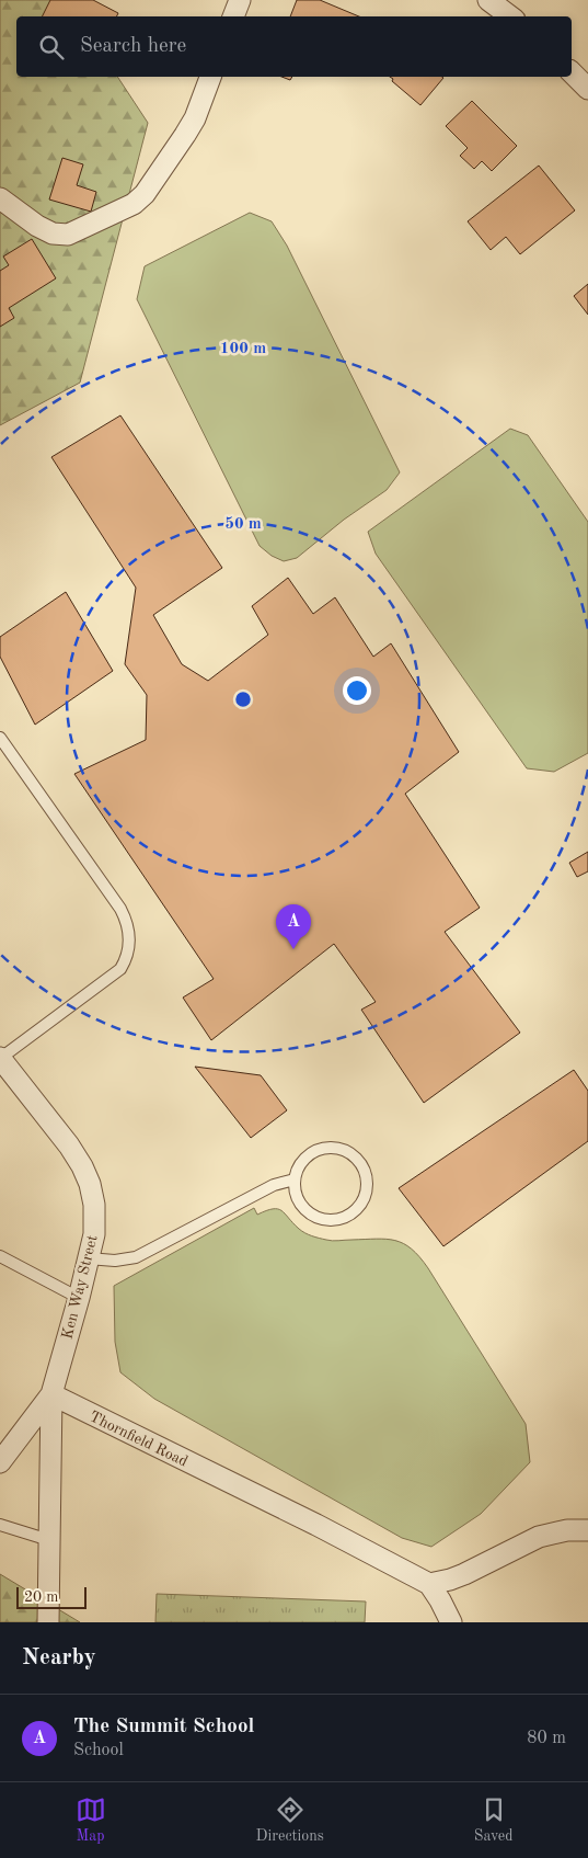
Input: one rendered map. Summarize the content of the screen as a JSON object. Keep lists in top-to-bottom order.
{
  "streets": {
    "street": ["Ken Way Street", "Thornfield Road"]
  },
  "crossings": [
    ["Ken Way Street", "Thornfield Road"]
  ],
  "scale_bar": "20 m",
  "page": {
    "search": "Search here",
    "pins": "A",
    "scale": "20 m",
    "heading": "Nearby",
    "list": [
      {
        "mark": "A",
        "name": "The Summit School",
        "note": "School",
        "value": "80 m"
      }
    ],
    "nav": ["Map", "Directions", "Saved"]
  },
  "rings": ["100 m", "50 m"]
}
